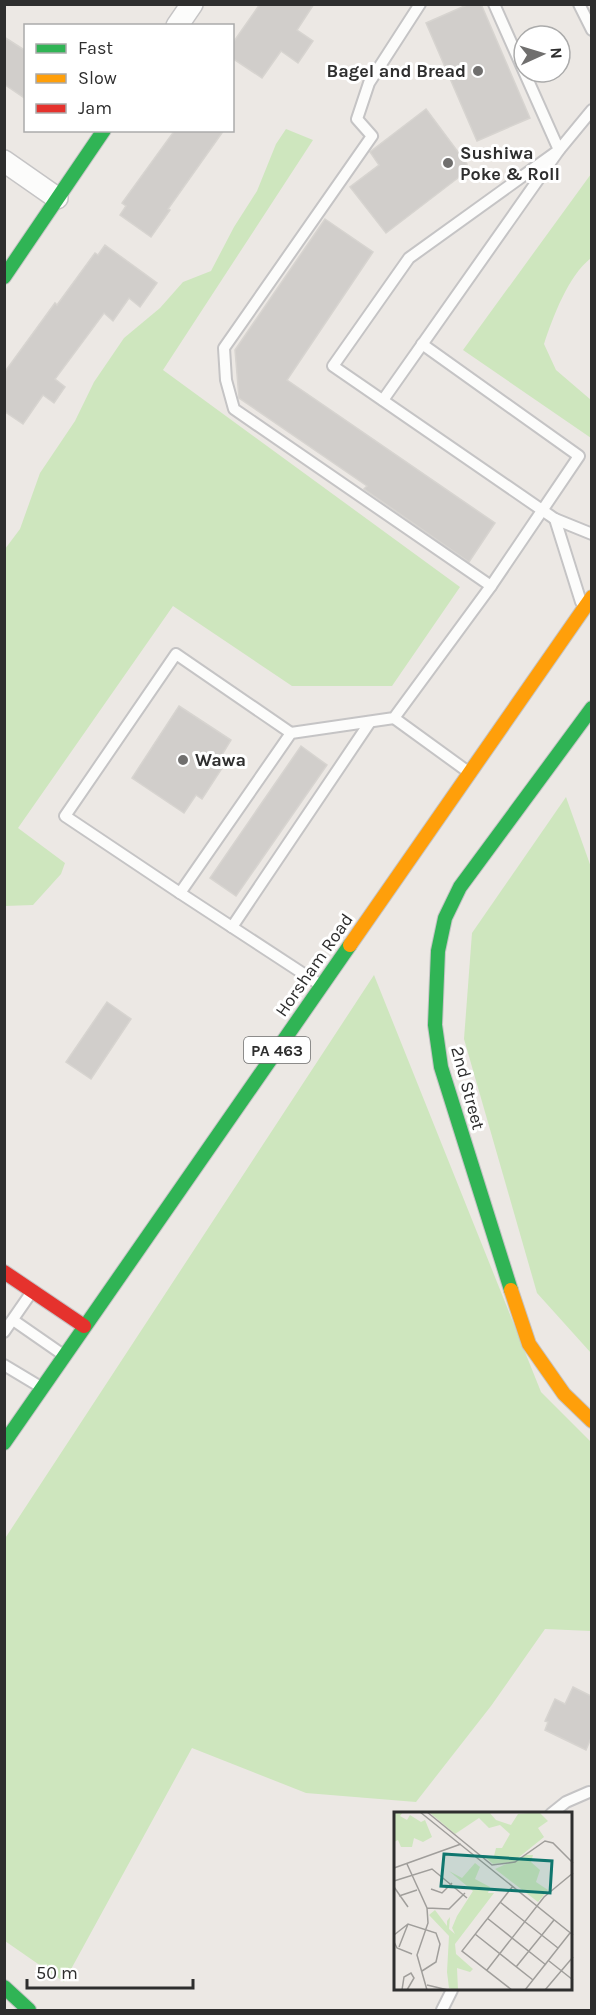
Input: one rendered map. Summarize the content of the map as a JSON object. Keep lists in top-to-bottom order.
{
  "streets": {
    "street": ["Horsham Road", "PA 463", "2nd Street"]
  },
  "places": ["Bagel and Bread", "Sushiwa Poke & Roll", "Wawa"],
  "legend": ["Fast", "Slow", "Jam"],
  "scale_bar": "50 m",
  "north": "right"
}
